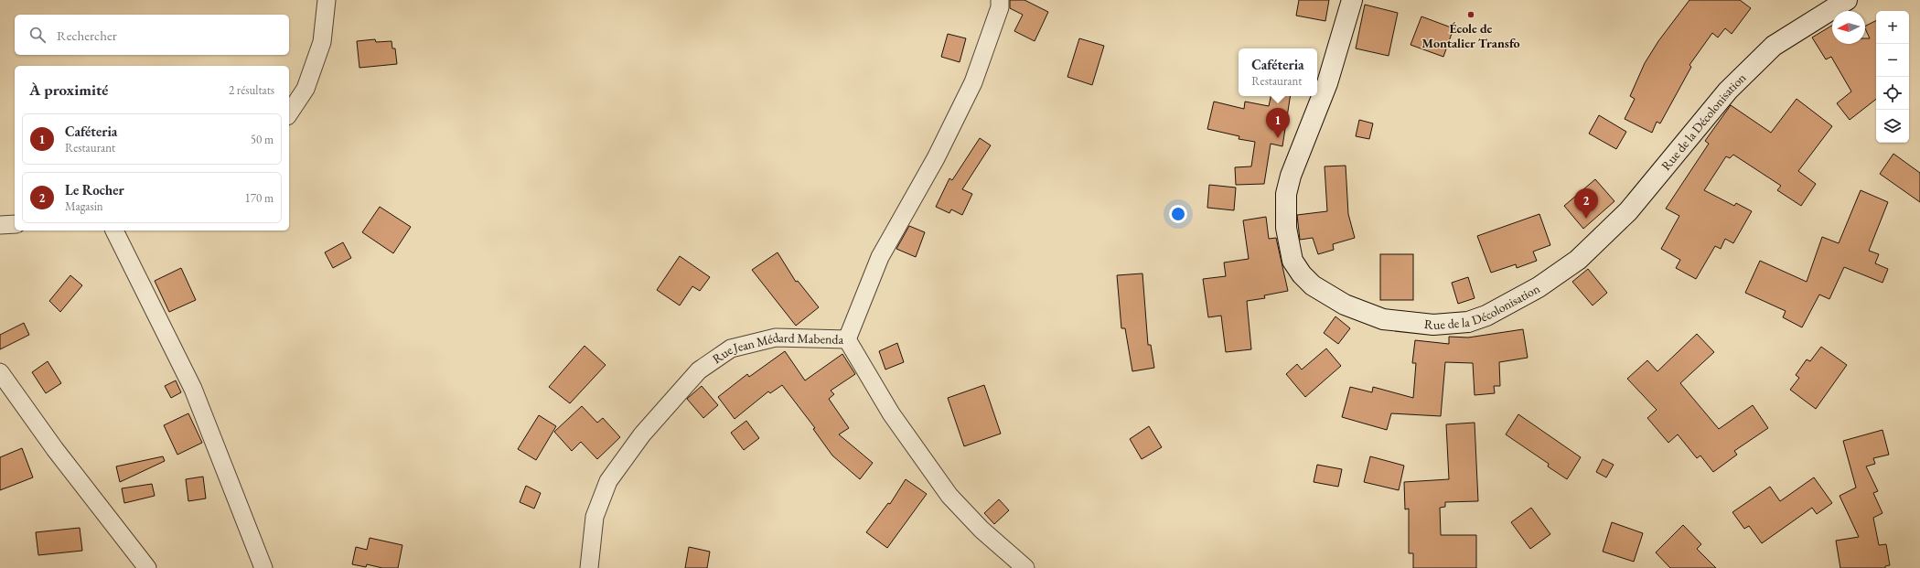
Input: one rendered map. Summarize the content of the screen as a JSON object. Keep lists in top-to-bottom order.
{
  "streets": {
    "street": ["Rue de la Décolonisation", "Rue Jean Médard Mabenda"]
  },
  "places": ["École de Montalier Transfo"],
  "north": "left",
  "page": {
    "map_buttons": ["+", "−"],
    "search": "Rechercher",
    "popup": ["Caféteria", "Restaurant"],
    "heading": ["À proximité", "2 résultats"],
    "pins": ["1", "2"],
    "list": [
      {
        "mark": "1",
        "name": "Caféteria",
        "note": "Restaurant",
        "value": "50 m"
      },
      {
        "mark": "2",
        "name": "Le Rocher",
        "note": "Magasin",
        "value": "170 m"
      }
    ]
  }
}
